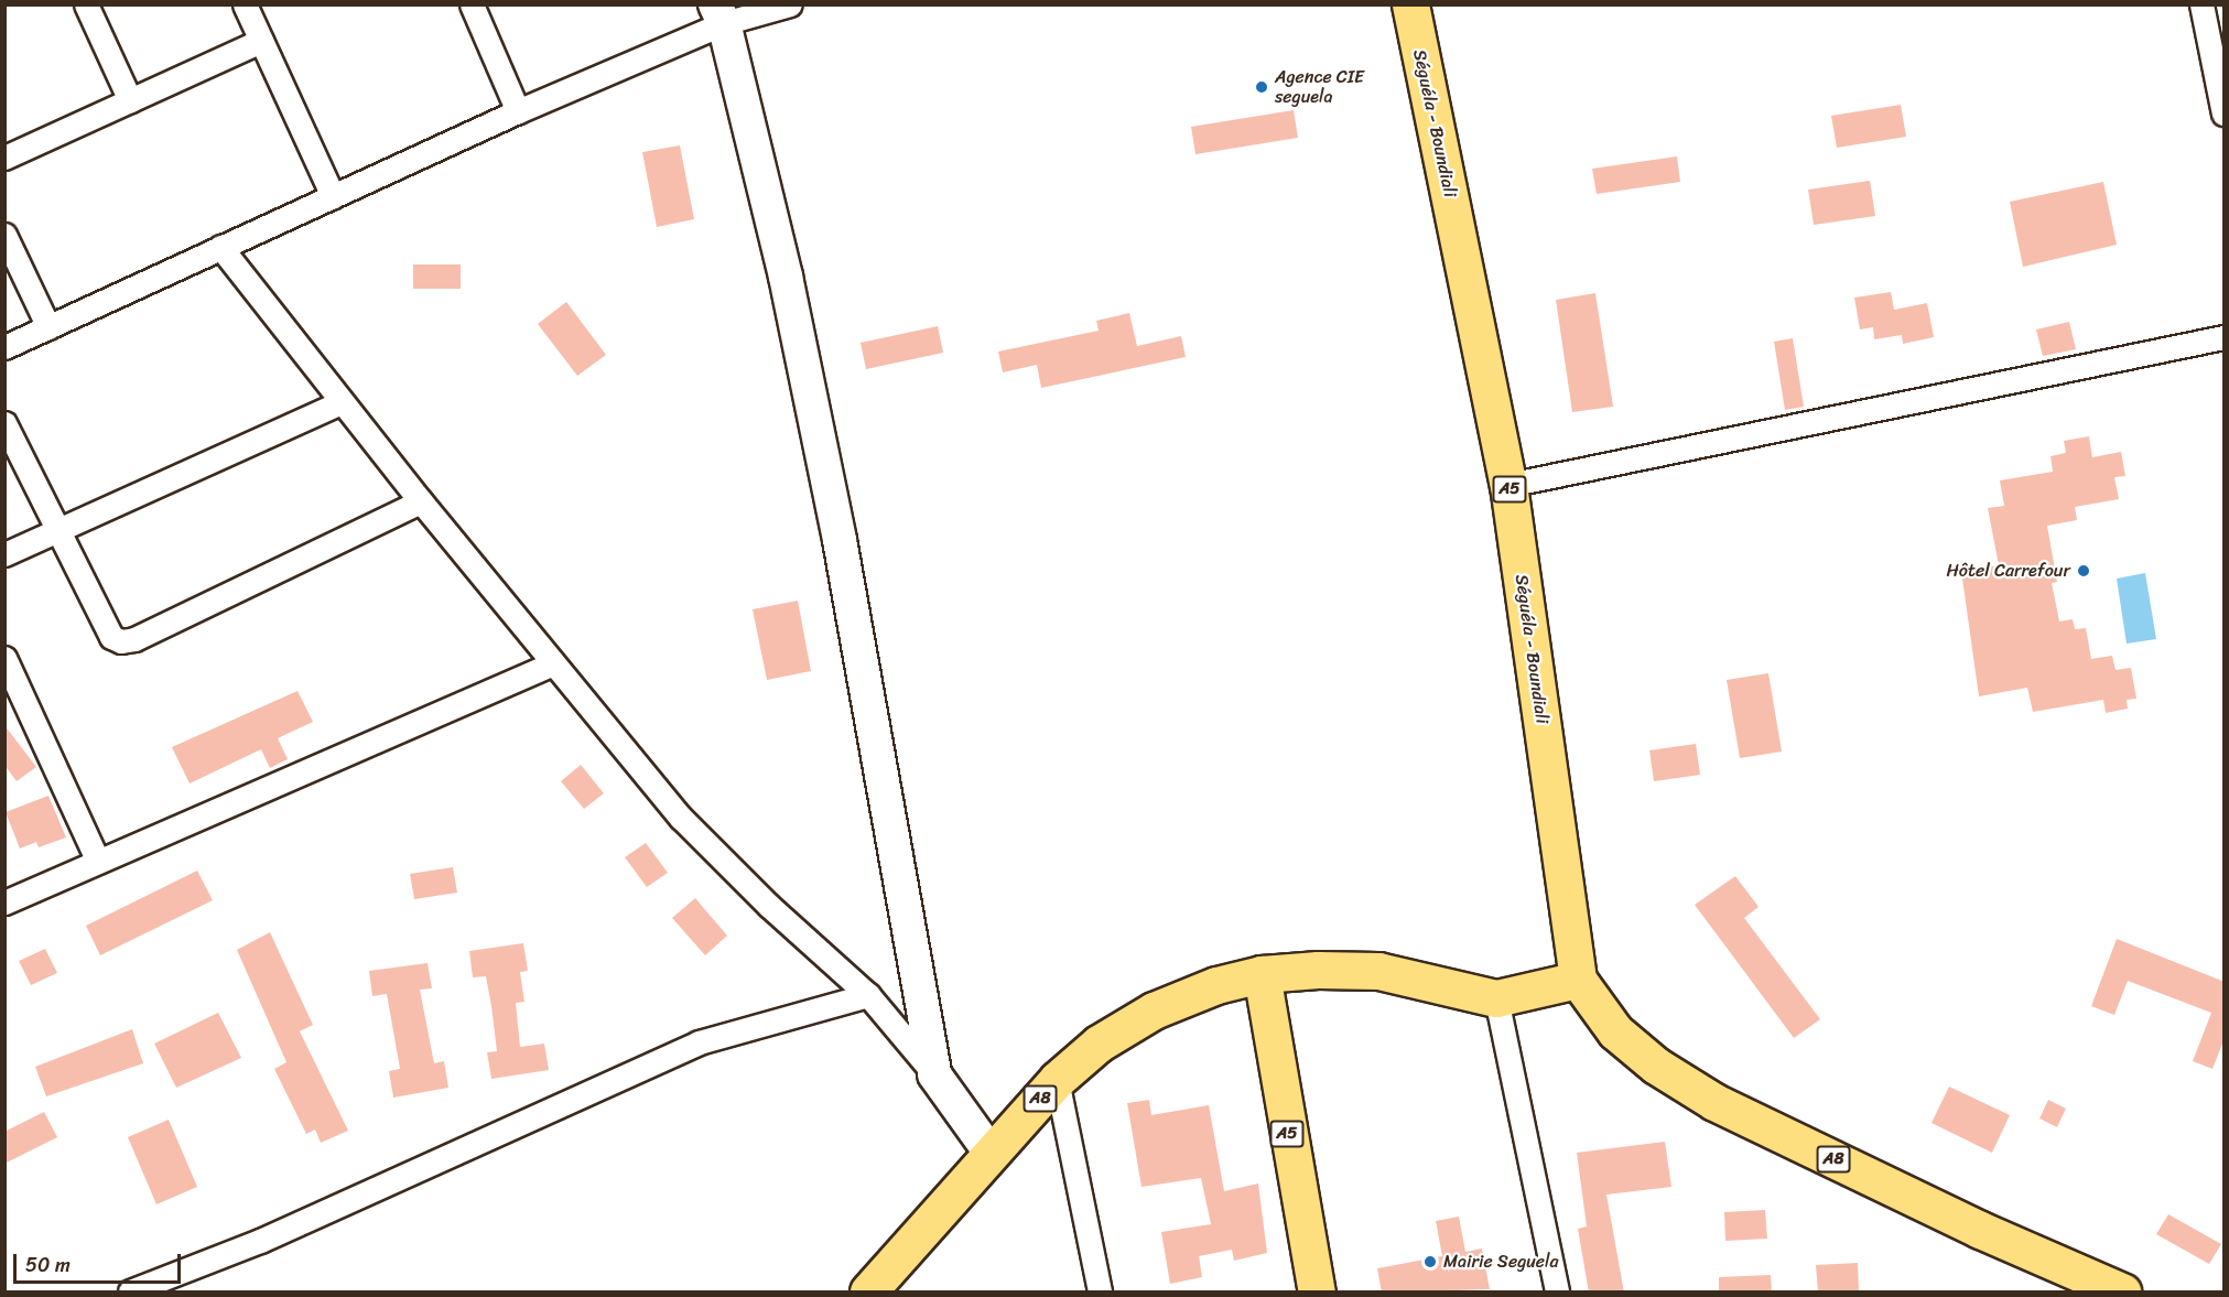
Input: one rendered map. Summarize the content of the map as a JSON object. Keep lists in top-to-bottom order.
{
  "streets": {
    "main road": ["Séguéla - Boundiali", "A5", "A8"]
  },
  "crossings": [
    ["Séguéla - Boundiali", "A8"],
    ["A5", "A8"]
  ],
  "places": ["Agence CIE seguela", "Hôtel Carrefour", "Mairie Seguela"],
  "scale_bar": "50 m"
}
